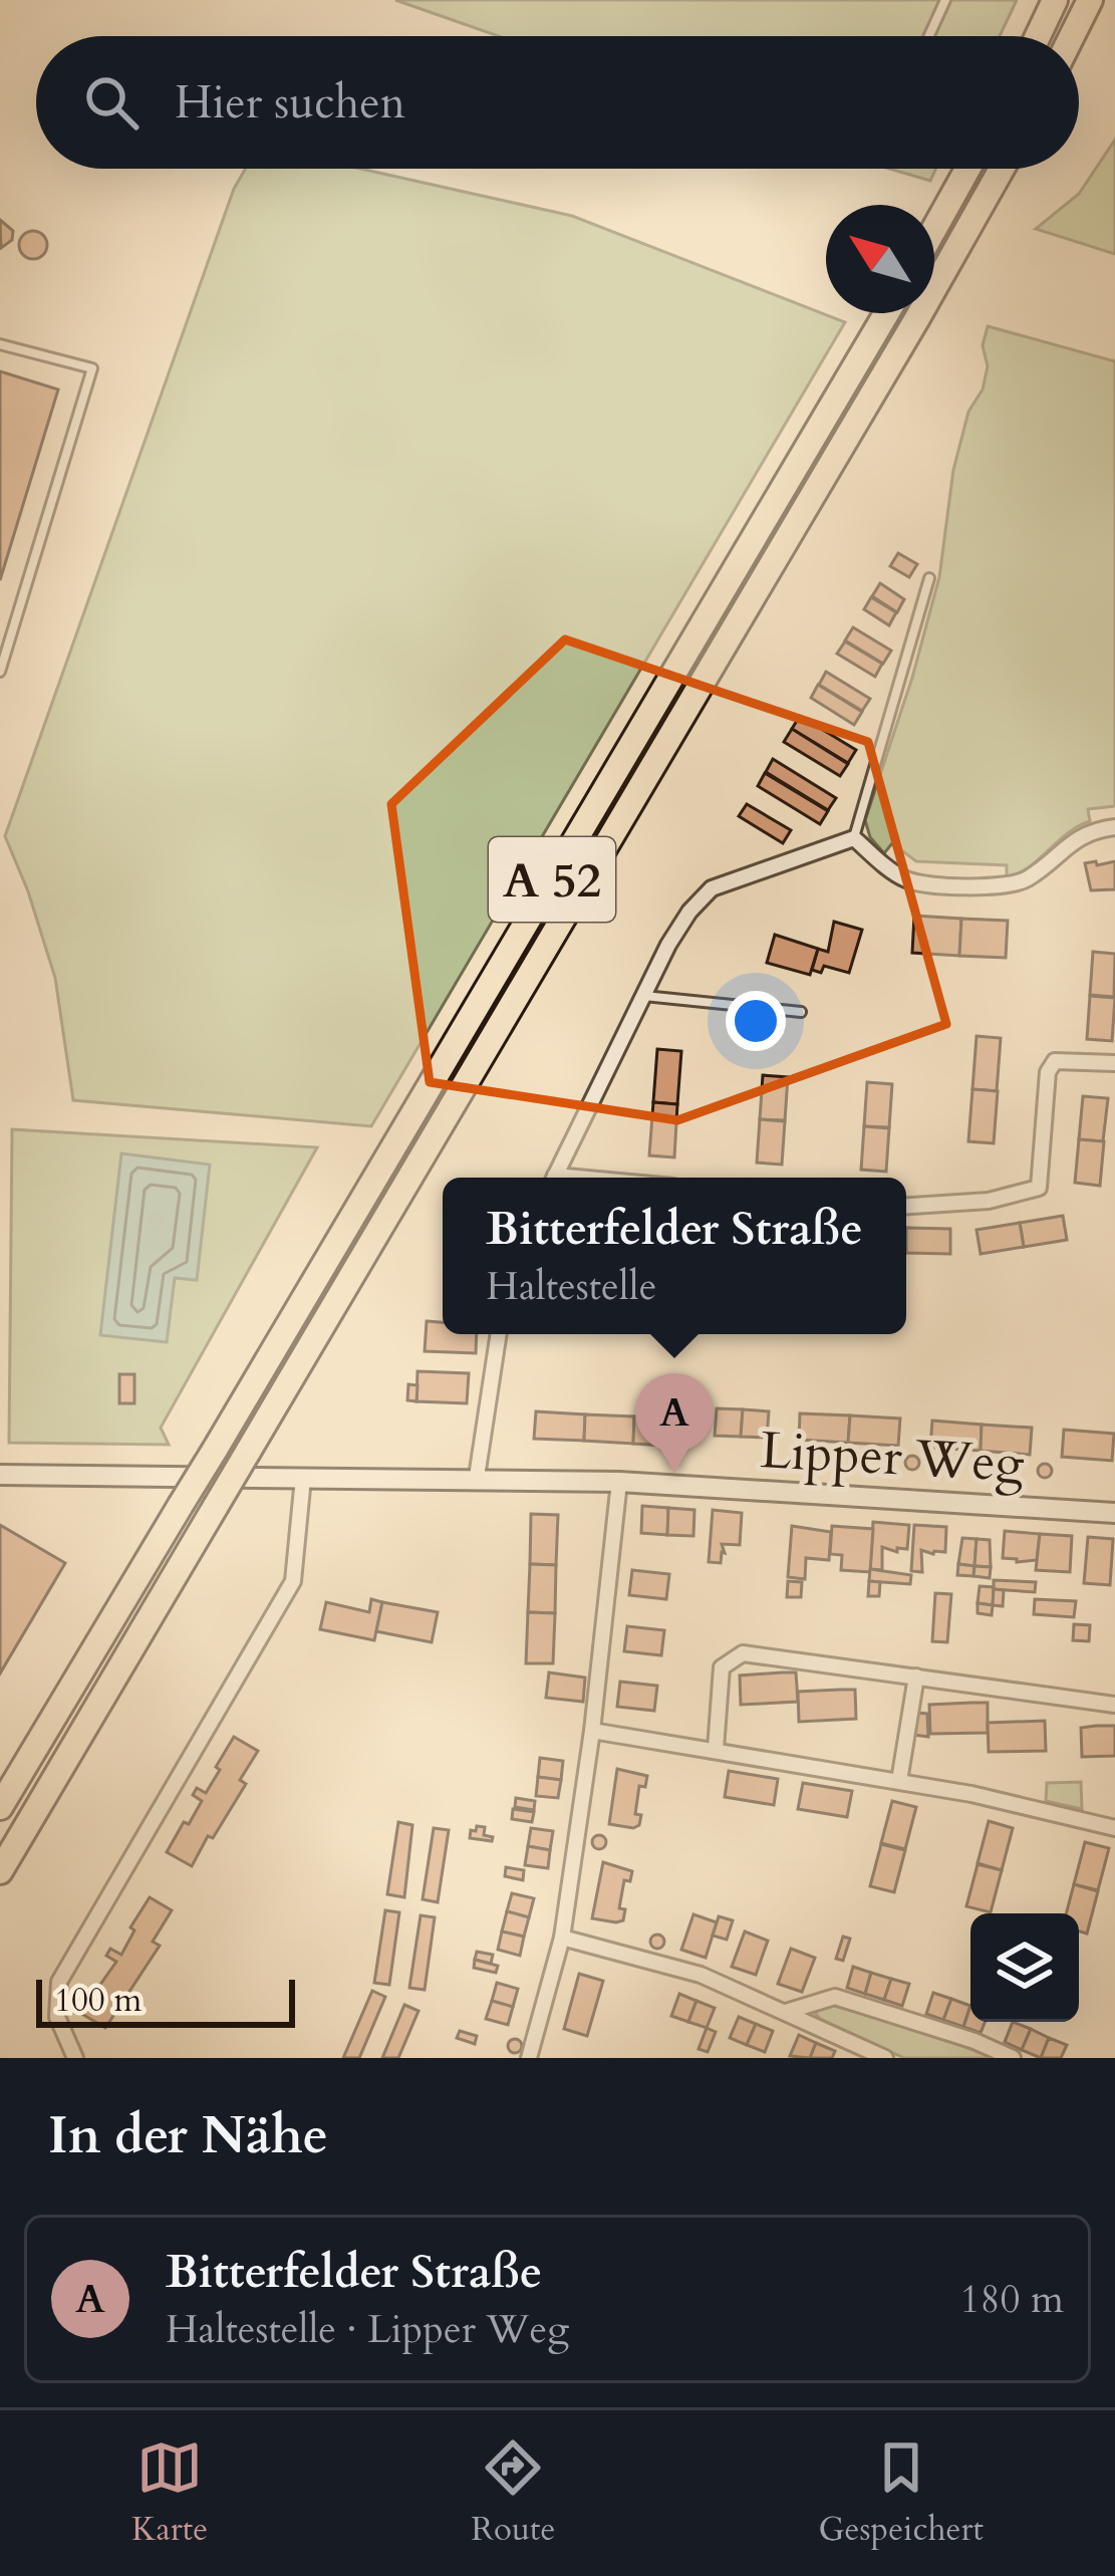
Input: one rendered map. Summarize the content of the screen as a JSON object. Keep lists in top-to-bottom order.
{
  "streets": {
    "highway": ["A 52"],
    "street": ["Lipper Weg"]
  },
  "scale_bar": "100 m",
  "north": "top left",
  "page": {
    "search": "Hier suchen",
    "popup": ["Bitterfelder Straße", "Haltestelle"],
    "pins": "A",
    "scale": "100 m",
    "heading": "In der Nähe",
    "list": [
      {
        "mark": "A",
        "name": "Bitterfelder Straße",
        "note": "Haltestelle · Lipper Weg",
        "value": "180 m"
      }
    ],
    "nav": ["Karte", "Route", "Gespeichert"]
  }
}
